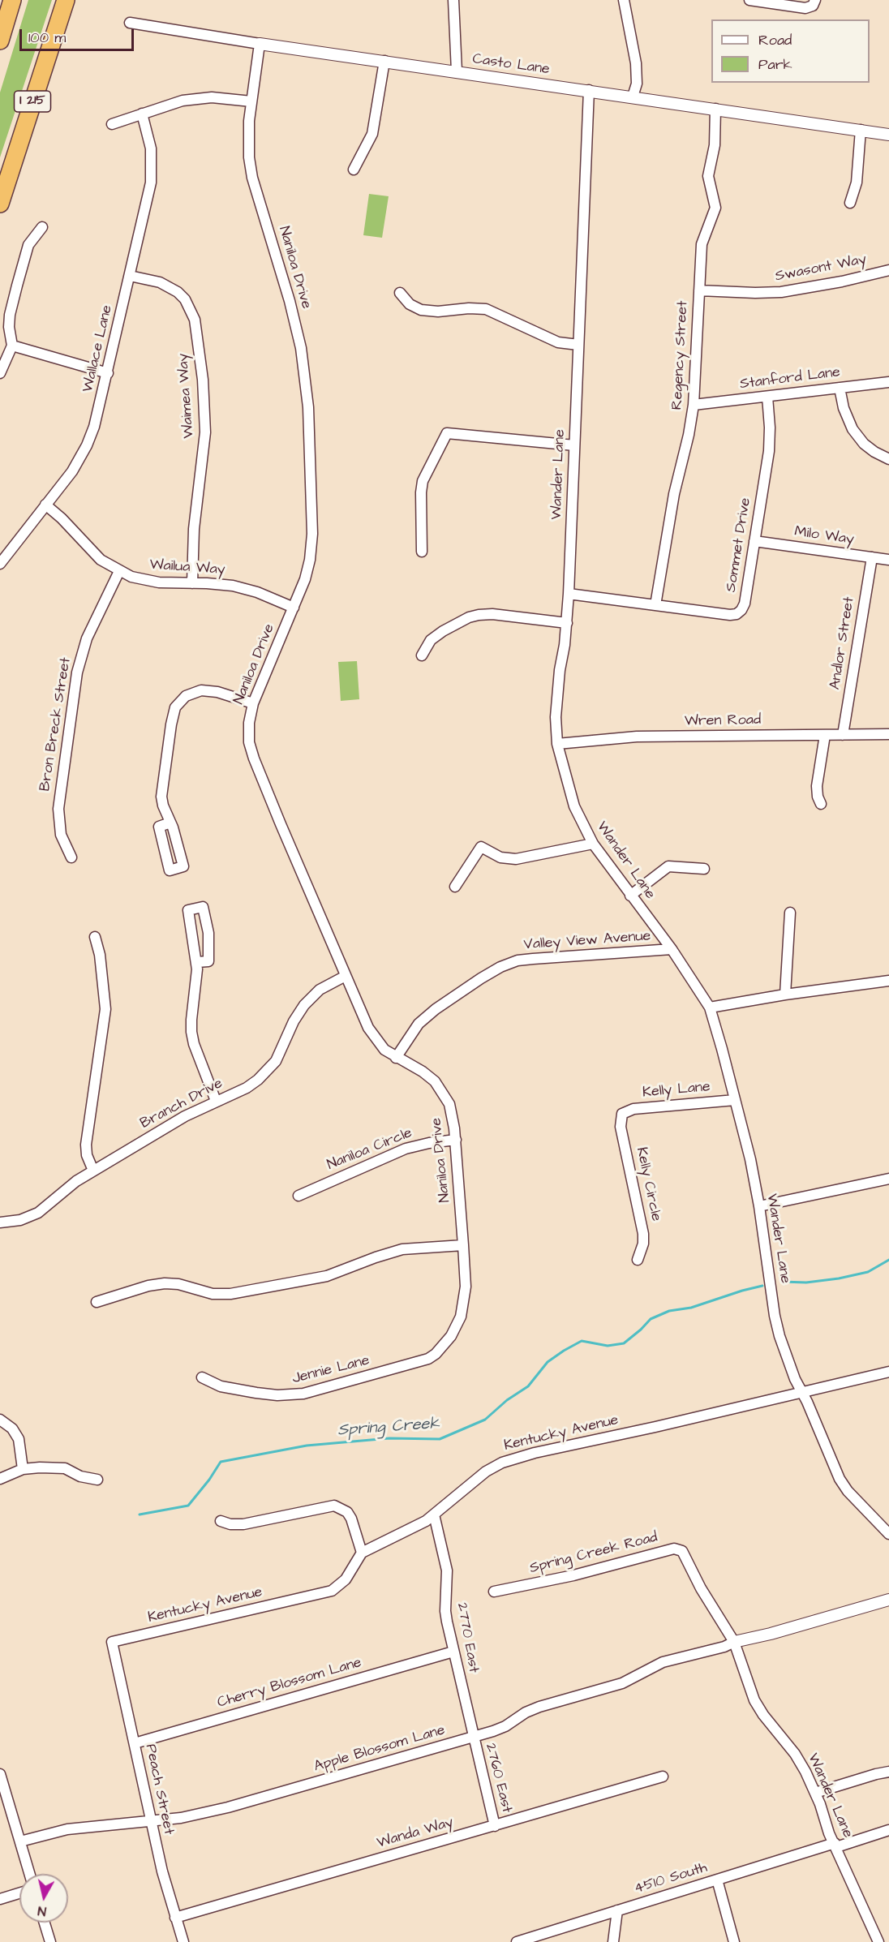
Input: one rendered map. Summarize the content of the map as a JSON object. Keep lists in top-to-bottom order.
{
  "streets": {
    "highway": ["I 215"],
    "street": [
      "Casto Lane",
      "Naniloa Drive",
      "Swasont Way",
      "Wallace Lane",
      "Regency Street",
      "Stanford Lane",
      "Waimea Way",
      "Wander Lane",
      "Milo Way",
      "Sommet Drive",
      "Wailua Way",
      "Andlor Street",
      "Wren Road",
      "Bron Breck Street",
      "Valley View Avenue",
      "Kelly Lane",
      "Branch Drive",
      "Naniloa Circle",
      "Kelly Circle",
      "Jennie Lane",
      "Kentucky Avenue",
      "Spring Creek Road",
      "2770 East",
      "Cherry Blossom Lane",
      "Apple Blossom Lane",
      "2760 East",
      "Peach Street",
      "Wanda Way",
      "4510 South"
    ]
  },
  "crossings": [
    ["Casto Lane", "Naniloa Drive"],
    ["Casto Lane", "Regency Street"],
    ["Casto Lane", "Wander Lane"],
    ["Naniloa Drive", "Wailua Way"],
    ["Naniloa Drive", "Valley View Avenue"],
    ["Naniloa Drive", "Branch Drive"],
    ["Naniloa Drive", "Naniloa Circle"],
    ["Naniloa Drive", "Jennie Lane"],
    ["Swasont Way", "Regency Street"],
    ["Wallace Lane", "Waimea Way"],
    ["Wallace Lane", "Wailua Way"],
    ["Regency Street", "Stanford Lane"],
    ["Regency Street", "Sommet Drive"],
    ["Stanford Lane", "Sommet Drive"],
    ["Waimea Way", "Wailua Way"],
    ["Wander Lane", "Sommet Drive"],
    ["Wander Lane", "Wren Road"],
    ["Wander Lane", "Valley View Avenue"],
    ["Wander Lane", "Kelly Lane"],
    ["Wander Lane", "Kentucky Avenue"],
    ["Wander Lane", "Spring Creek Road"],
    ["Wander Lane", "Apple Blossom Lane"],
    ["Wander Lane", "4510 South"],
    ["Milo Way", "Sommet Drive"],
    ["Milo Way", "Andlor Street"],
    ["Wailua Way", "Bron Breck Street"],
    ["Andlor Street", "Wren Road"],
    ["Kelly Lane", "Kelly Circle"],
    ["Kentucky Avenue", "2770 East"],
    ["Kentucky Avenue", "Peach Street"],
    ["Spring Creek Road", "Apple Blossom Lane"],
    ["2770 East", "Cherry Blossom Lane"],
    ["2770 East", "Apple Blossom Lane"],
    ["2770 East", "2760 East"],
    ["Cherry Blossom Lane", "Peach Street"],
    ["Apple Blossom Lane", "2760 East"],
    ["Apple Blossom Lane", "Peach Street"],
    ["2760 East", "Wanda Way"],
    ["Peach Street", "Wanda Way"]
  ],
  "water": ["Spring Creek"],
  "legend": ["Road", "Park"],
  "scale_bar": "100 m",
  "north": "bottom"
}
